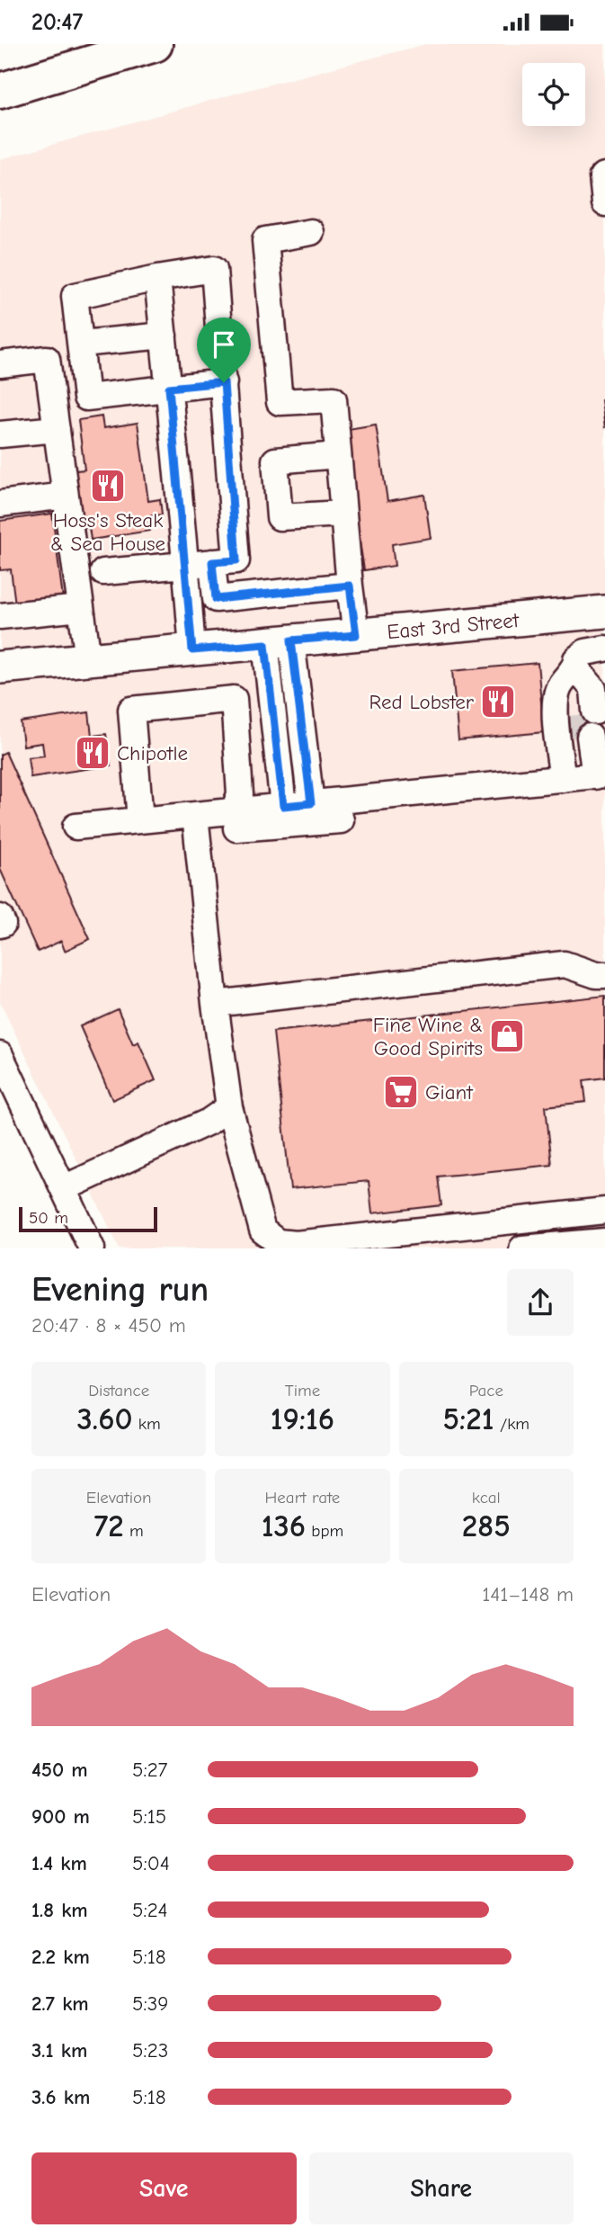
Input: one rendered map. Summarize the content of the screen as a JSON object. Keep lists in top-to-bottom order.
{
  "streets": {
    "main road": ["East 3rd Street"]
  },
  "places": {
    "restaurant": ["Hoss's Steak & Sea House", "Red Lobster", "Chipotle"],
    "shop": ["Fine Wine & Good Spirits"],
    "supermarket": ["Giant"]
  },
  "scale_bar": "50 m",
  "page": {
    "status": "20:47",
    "scale": "50 m",
    "heading": ["Evening run", "20:47 · 8 × 450 m"],
    "stats": [
      ["Distance", "3.60 km"],
      ["Time", "19:16"],
      ["Pace", "5:21 /km"],
      ["Elevation", "72 m"],
      ["Heart rate", "136 bpm"],
      ["kcal", "285"]
    ],
    "chart": ["Elevation", "141–148 m"],
    "list": [
      {
        "name": "450 m",
        "note": "5:27"
      },
      {
        "name": "900 m",
        "note": "5:15"
      },
      {
        "name": "1.4 km",
        "note": "5:04"
      },
      {
        "name": "1.8 km",
        "note": "5:24"
      },
      {
        "name": "2.2 km",
        "note": "5:18"
      },
      {
        "name": "2.7 km",
        "note": "5:39"
      },
      {
        "name": "3.1 km",
        "note": "5:23"
      },
      {
        "name": "3.6 km",
        "note": "5:18"
      }
    ],
    "buttons": ["Save", "Share"]
  }
}
